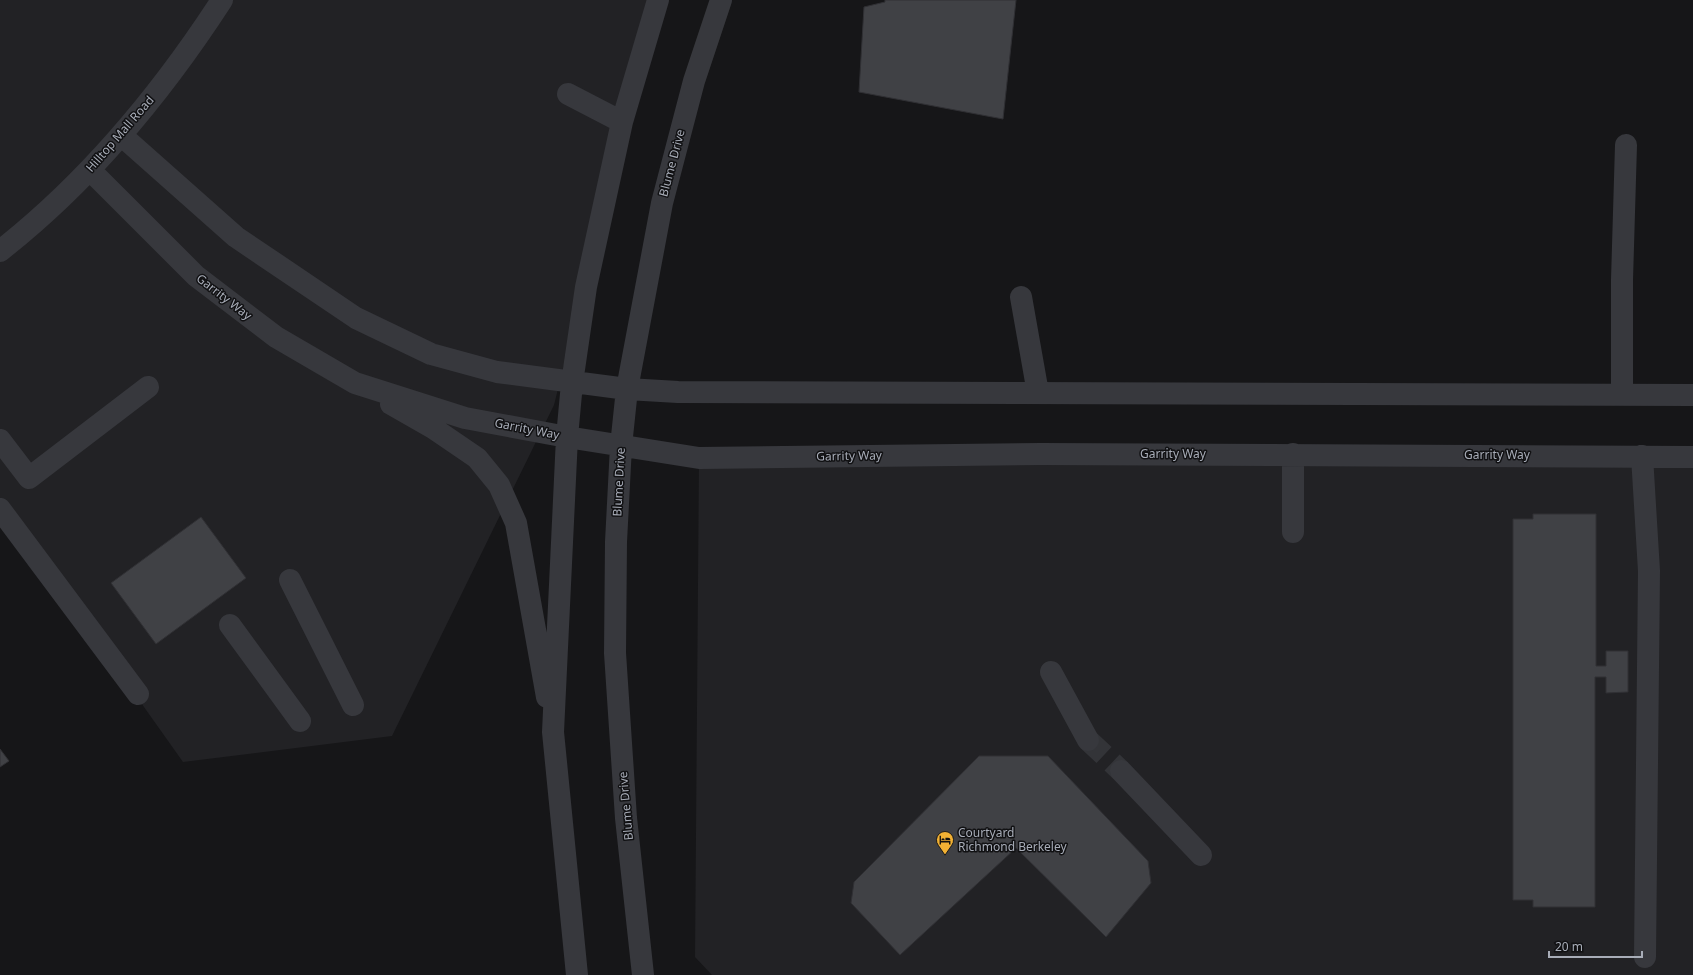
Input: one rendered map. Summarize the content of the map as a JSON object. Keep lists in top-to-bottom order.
{
  "streets": {
    "street": ["Hilltop Mall Road", "Blume Drive", "Garrity Way"]
  },
  "crossings": [
    ["Hilltop Mall Road", "Garrity Way"],
    ["Blume Drive", "Garrity Way"]
  ],
  "places": {
    "hotel": ["Courtyard Richmond Berkeley"]
  },
  "scale_bar": "20 m"
}
